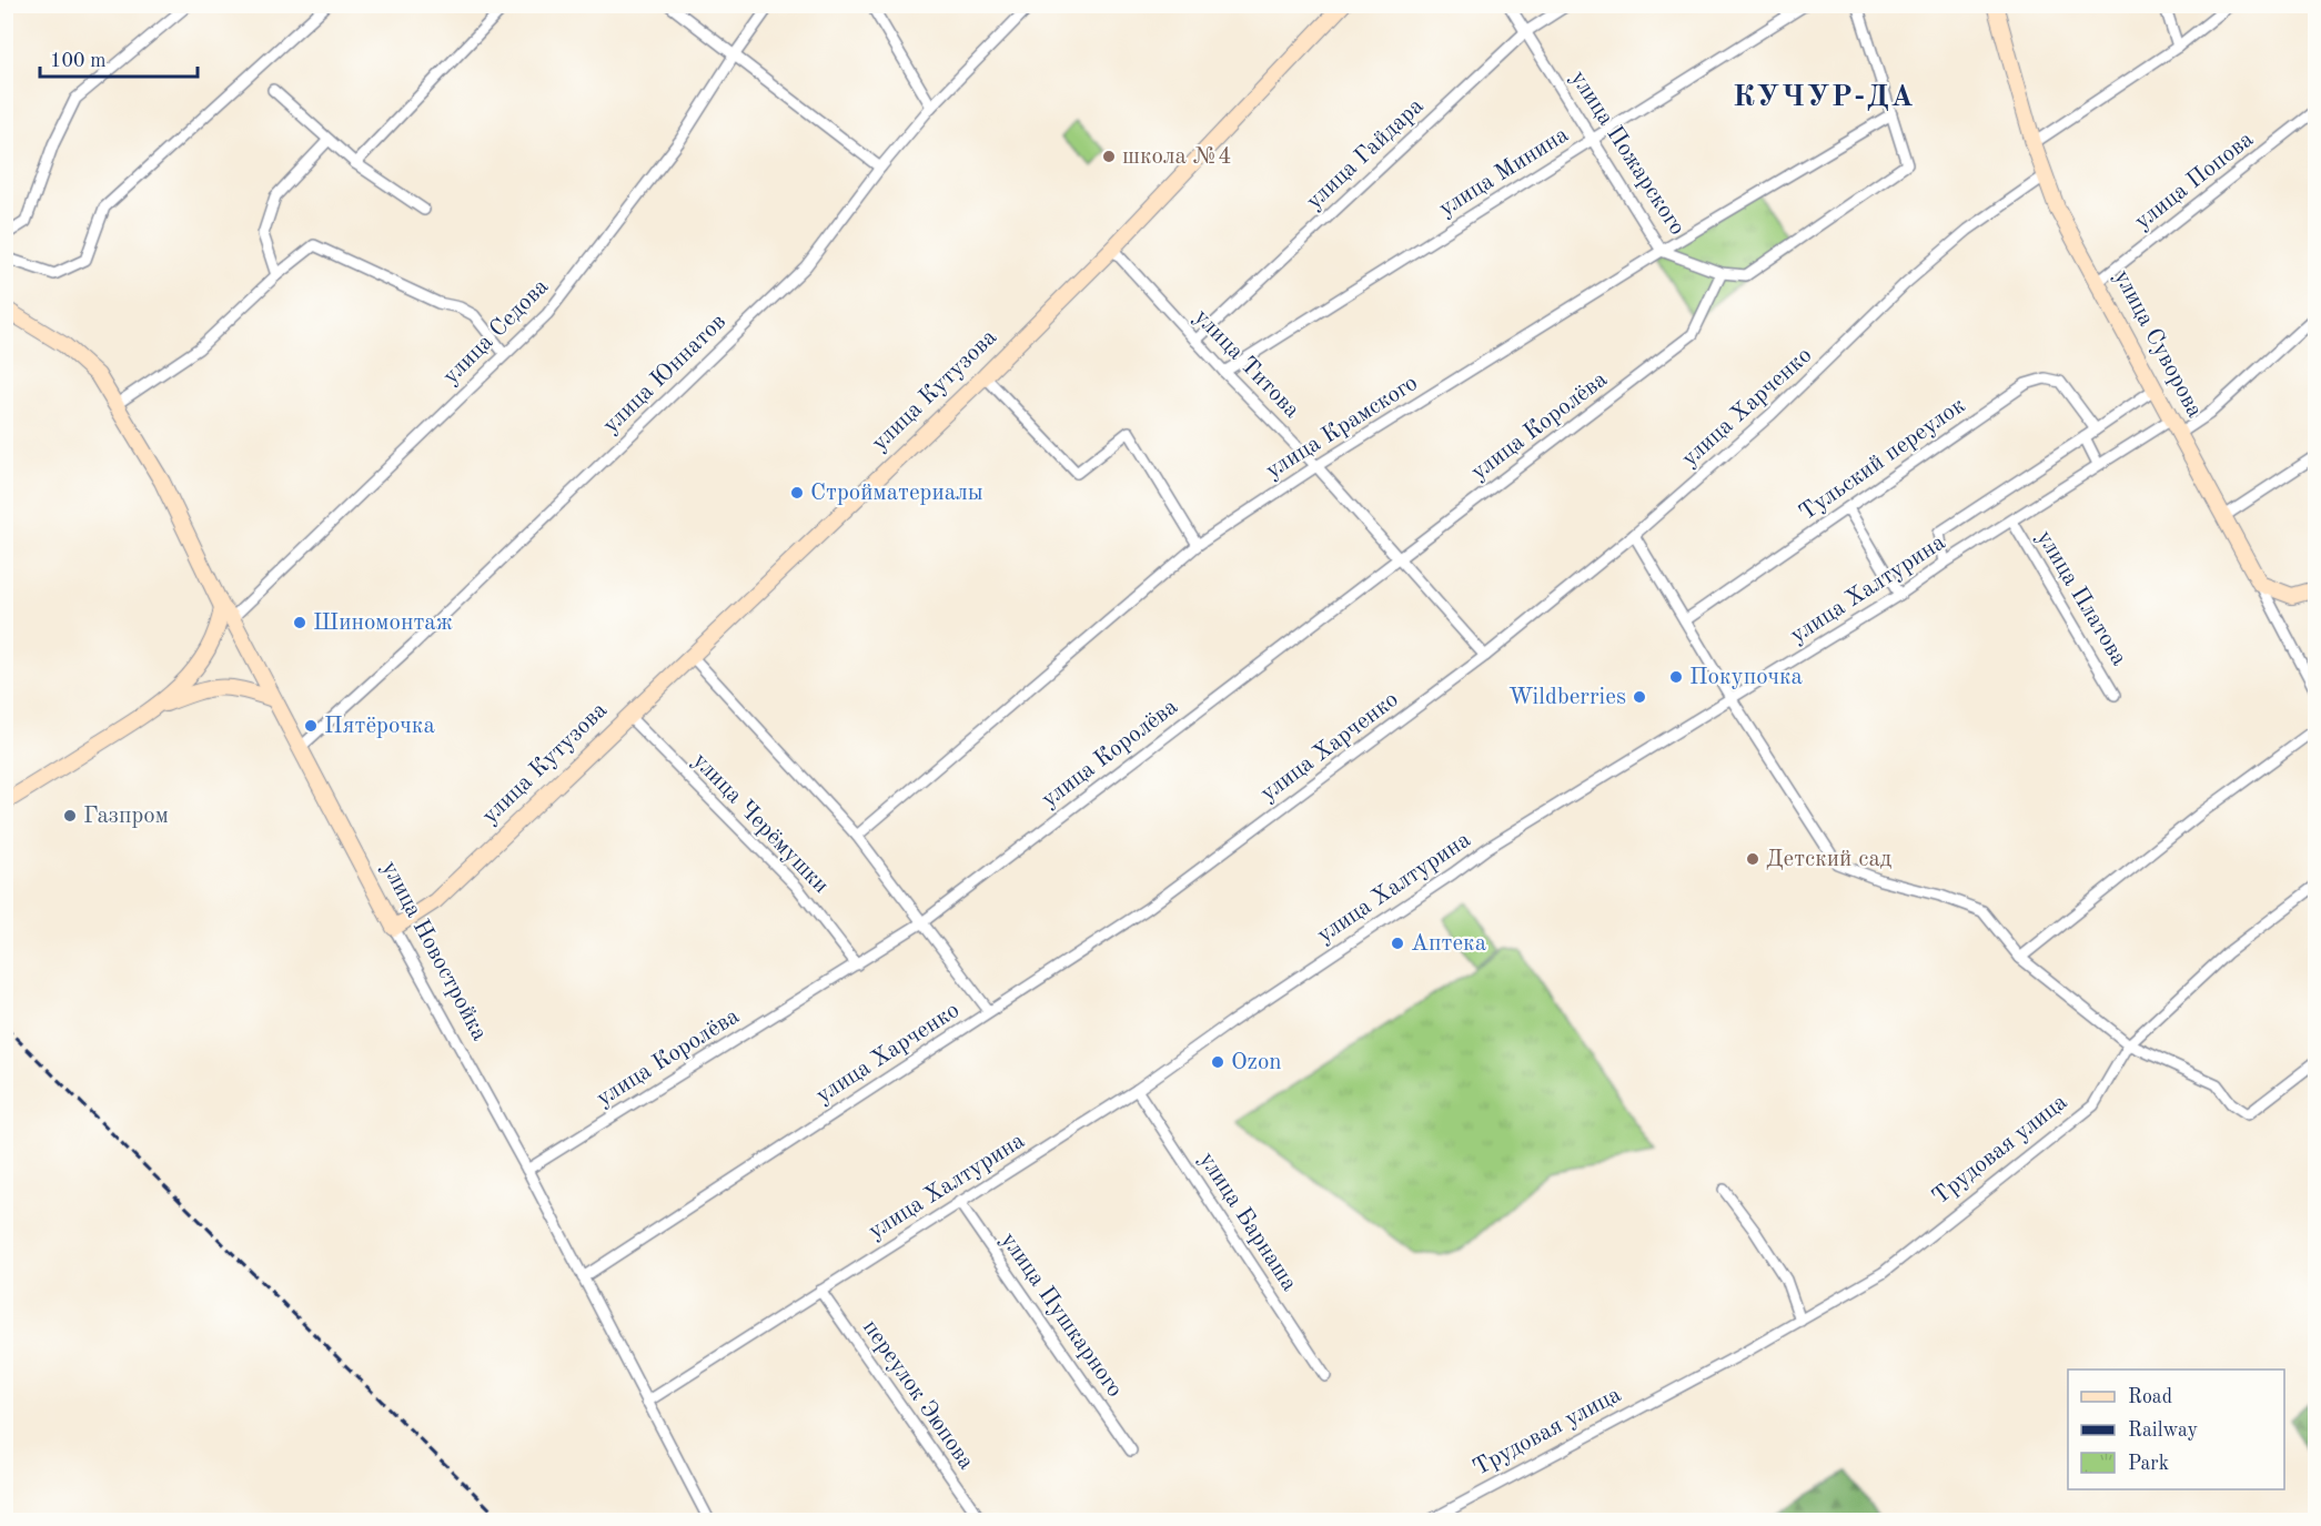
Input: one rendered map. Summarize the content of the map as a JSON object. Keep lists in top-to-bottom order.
{
  "streets": {
    "main road": ["улица Суворова", "улица Кутузова", "улица Новостройка"],
    "street": [
      "улица Пожарского",
      "улица Гайдара",
      "улица Минина",
      "улица Попова",
      "улица Седова",
      "улица Титова",
      "улица Юннатов",
      "улица Харченко",
      "улица Королёва",
      "улица Крамского",
      "Тульский переулок",
      "улица Халтурина",
      "улица Платова",
      "улица Черёмушки",
      "Трудовая улица",
      "улица Барнаша",
      "улица Пушкарного",
      "переулок Эюпова"
    ]
  },
  "crossings": [
    ["улица Пожарского", "улица Гайдара"],
    ["улица Пожарского", "улица Минина"],
    ["улица Пожарского", "улица Королёва"],
    ["улица Пожарского", "улица Крамского"],
    ["улица Гайдара", "улица Титова"],
    ["улица Минина", "улица Титова"],
    ["улица Попова", "улица Суворова"],
    ["улица Седова", "улица Новостройка"],
    ["улица Суворова", "улица Харченко"],
    ["улица Суворова", "улица Халтурина"],
    ["улица Титова", "улица Кутузова"],
    ["улица Титова", "улица Харченко"],
    ["улица Титова", "улица Королёва"],
    ["улица Титова", "улица Крамского"],
    ["улица Юннатов", "улица Новостройка"],
    ["улица Кутузова", "улица Черёмушки"],
    ["улица Кутузова", "улица Новостройка"],
    ["улица Харченко", "улица Новостройка"],
    ["улица Королёва", "улица Черёмушки"],
    ["улица Королёва", "улица Новостройка"],
    ["улица Халтурина", "улица Платова"],
    ["улица Халтурина", "улица Новостройка"],
    ["улица Халтурина", "улица Барнаша"],
    ["улица Халтурина", "улица Пушкарного"],
    ["улица Халтурина", "переулок Эюпова"]
  ],
  "districts": ["КУЧУР-ДА"],
  "places": [
    "школа №4",
    "Стройматериалы",
    "Шиномонтаж",
    "Покупочка",
    "Wildberries",
    "Пятёрочка",
    "Газпром",
    "Детский сад",
    "Аптека",
    "Ozon"
  ],
  "legend": ["Road", "Railway", "Park"],
  "scale_bar": "100 m"
}
